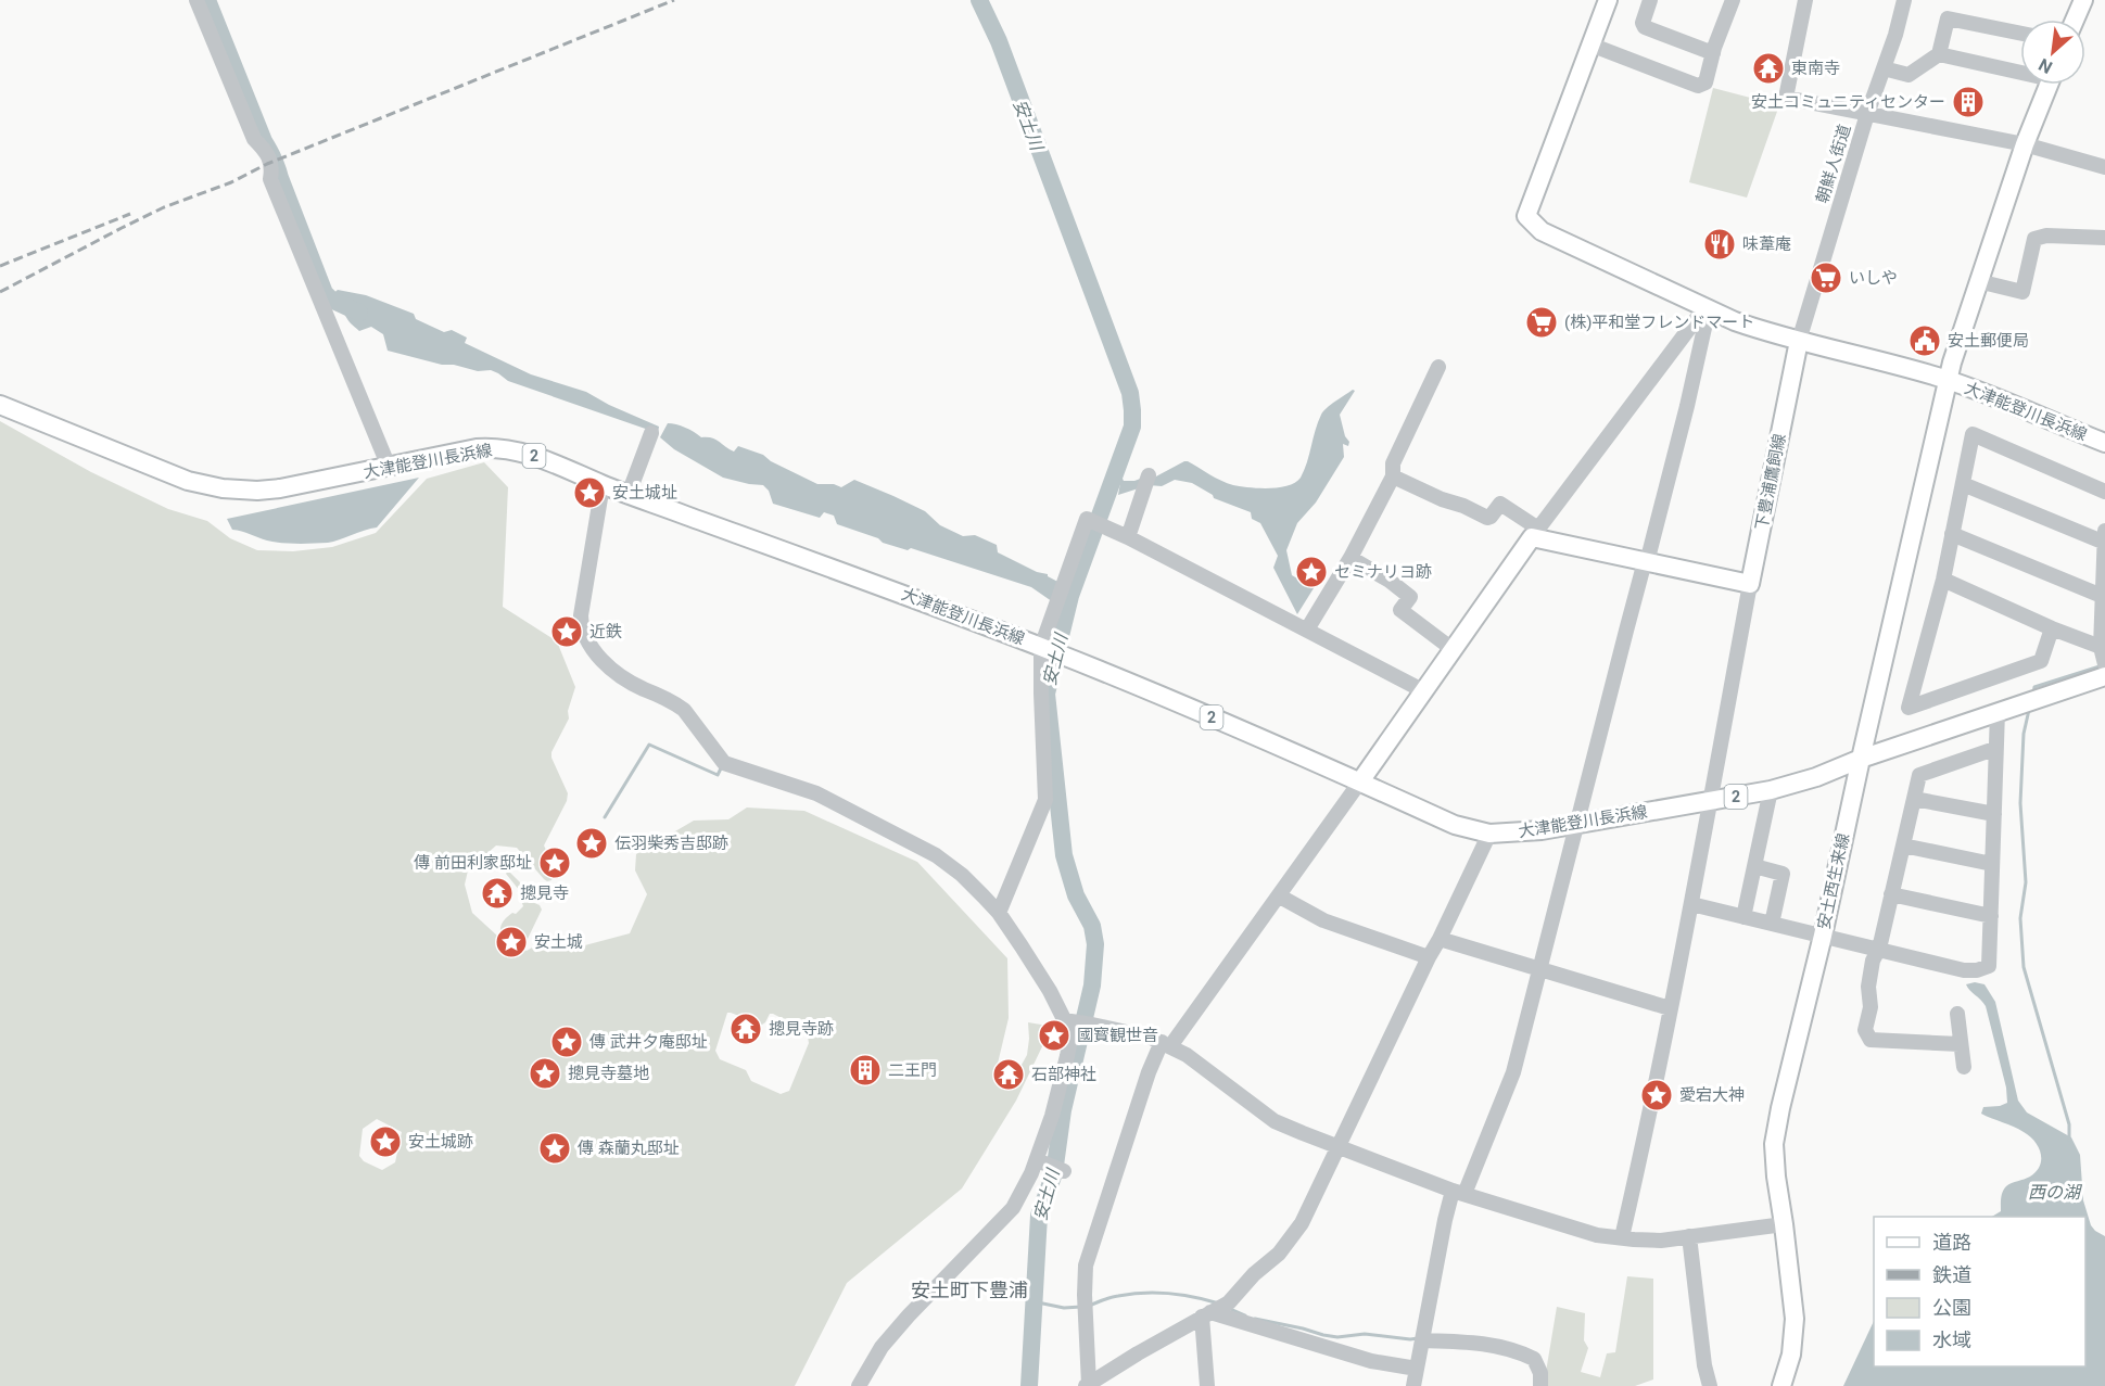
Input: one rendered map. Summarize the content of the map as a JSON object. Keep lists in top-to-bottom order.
{
  "streets": {
    "main road": [
      "大津能登川長浜線",
      "2",
      "下豊浦鷹飼線",
      "安土西生来線"
    ],
    "street": ["朝鮮人街道"]
  },
  "crossings": [
    ["朝鮮人街道", "下豊浦鷹飼線"],
    ["大津能登川長浜線", "安土西生来線"]
  ],
  "districts": ["安土町下豊浦"],
  "water": ["安土川", "西の湖"],
  "places": {
    "temple": [
      "東南寺",
      "摠見寺",
      "摠見寺跡",
      "石部神社"
    ],
    "building": ["安土コミュニティセンター", "二王門"],
    "restaurant": ["味葦庵"],
    "supermarket": ["いしや", "(株)平和堂フレンドマート"],
    "public building": ["安土郵便局"],
    "place": [
      "安土城址",
      "セミナリヨ跡",
      "近鉄",
      "伝羽柴秀吉邸跡",
      "傳 前田利家邸址",
      "安土城",
      "國寳観世音",
      "傳 武井夕庵邸址",
      "摠見寺墓地",
      "愛宕大神",
      "安土城跡",
      "傳 森蘭丸邸址"
    ]
  },
  "legend": [
    "道路",
    "鉄道",
    "公園",
    "水域"
  ],
  "north": "bottom left"
}
